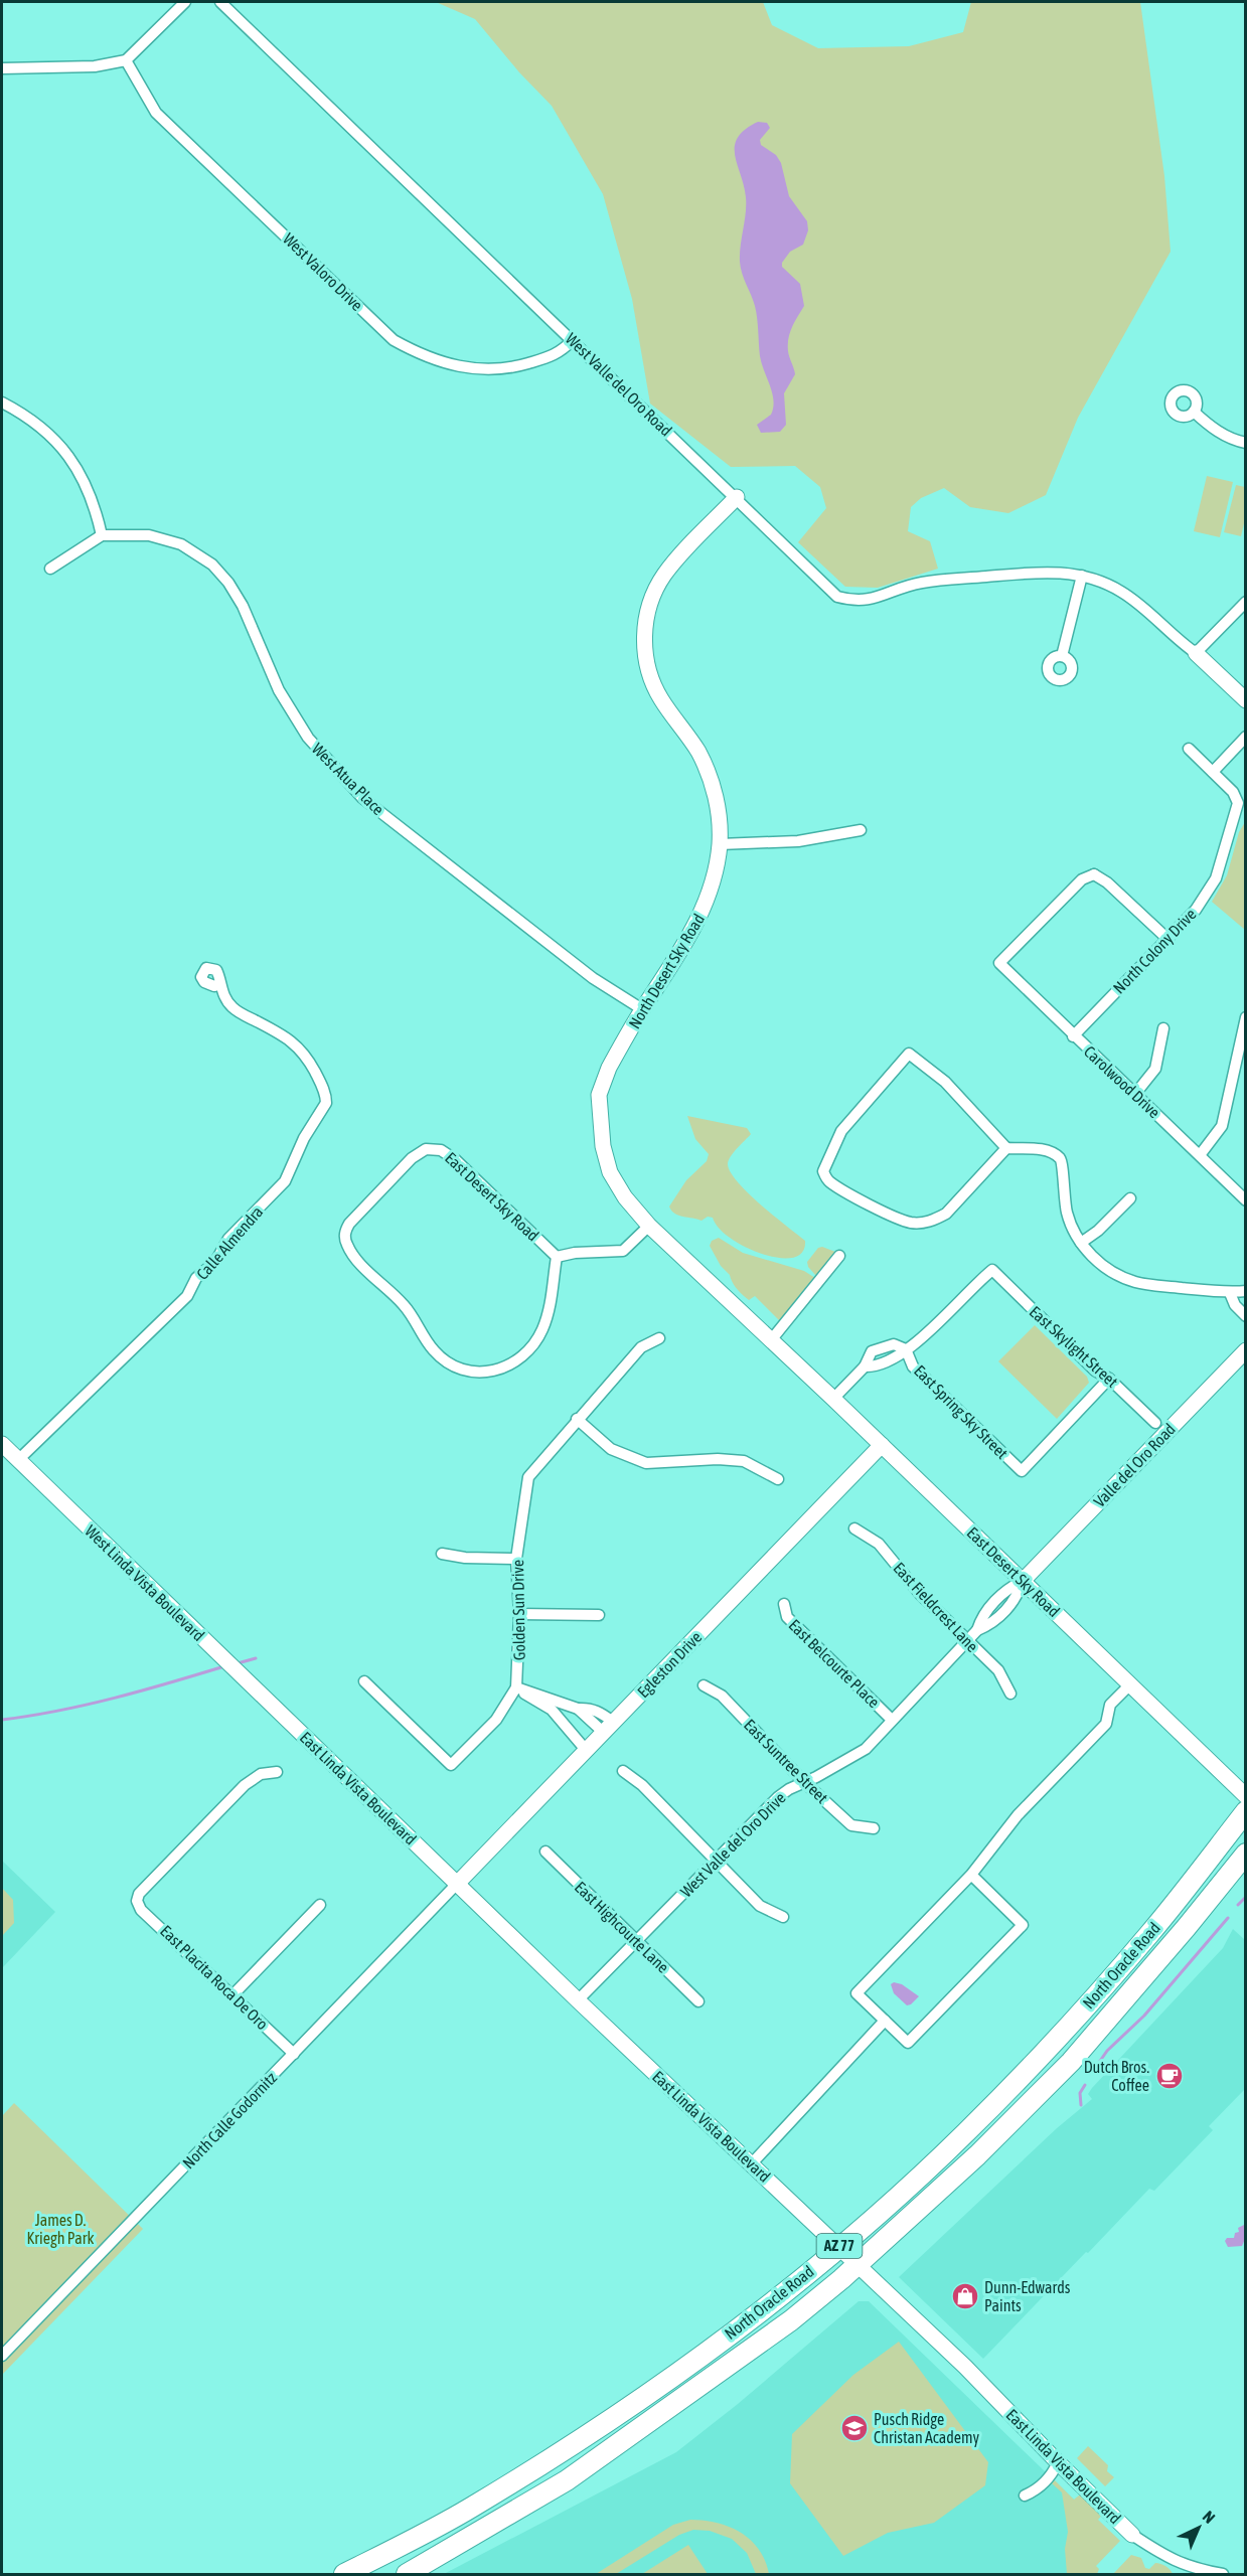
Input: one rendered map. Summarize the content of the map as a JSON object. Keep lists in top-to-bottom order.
{
  "streets": {
    "highway": ["North Oracle Road", "AZ 77"],
    "street": [
      "West Valoro Drive",
      "West Valle del Oro Road",
      "West Atua Place",
      "North Colony Drive",
      "North Desert Sky Road",
      "Carolwood Drive",
      "East Desert Sky Road",
      "Calle Almendra",
      "East Skylight Street",
      "East Spring Sky Street",
      "Valle del Oro Road",
      "West Linda Vista Boulevard",
      "East Fieldcrest Lane",
      "Golden Sun Drive",
      "East Belcourte Place",
      "Egleston Drive",
      "East Suntree Street",
      "East Linda Vista Boulevard",
      "West Valle del Oro Drive",
      "East Highcourte Lane",
      "East Placita Roca De Oro",
      "North Calle Godornitz"
    ]
  },
  "crossings": [
    ["West Valoro Drive", "West Valle del Oro Road"],
    ["West Valle del Oro Road", "North Desert Sky Road"],
    ["West Atua Place", "North Desert Sky Road"],
    ["North Colony Drive", "Carolwood Drive"],
    ["North Desert Sky Road", "East Desert Sky Road"],
    ["East Desert Sky Road", "Valle del Oro Road"],
    ["East Desert Sky Road", "Egleston Drive"],
    ["East Desert Sky Road", "West Valle del Oro Drive"],
    ["Calle Almendra", "West Linda Vista Boulevard"],
    ["East Skylight Street", "East Spring Sky Street"],
    ["Valle del Oro Road", "West Valle del Oro Drive"],
    ["West Linda Vista Boulevard", "East Linda Vista Boulevard"],
    ["East Fieldcrest Lane", "West Valle del Oro Drive"],
    ["East Belcourte Place", "West Valle del Oro Drive"],
    ["Egleston Drive", "East Linda Vista Boulevard"],
    ["Egleston Drive", "North Calle Godornitz"],
    ["East Suntree Street", "West Valle del Oro Drive"],
    ["East Linda Vista Boulevard", "West Valle del Oro Drive"],
    ["East Linda Vista Boulevard", "North Oracle Road"],
    ["East Linda Vista Boulevard", "North Calle Godornitz"],
    ["West Valle del Oro Drive", "East Highcourte Lane"],
    ["East Placita Roca De Oro", "North Calle Godornitz"]
  ],
  "parks": ["James D. Kriegh Park"],
  "places": {
    "cafe": ["Dutch Bros. Coffee"],
    "shop": ["Dunn-Edwards Paints"],
    "school or university": ["Pusch Ridge Christan Academy"]
  },
  "north": "top right"
}
